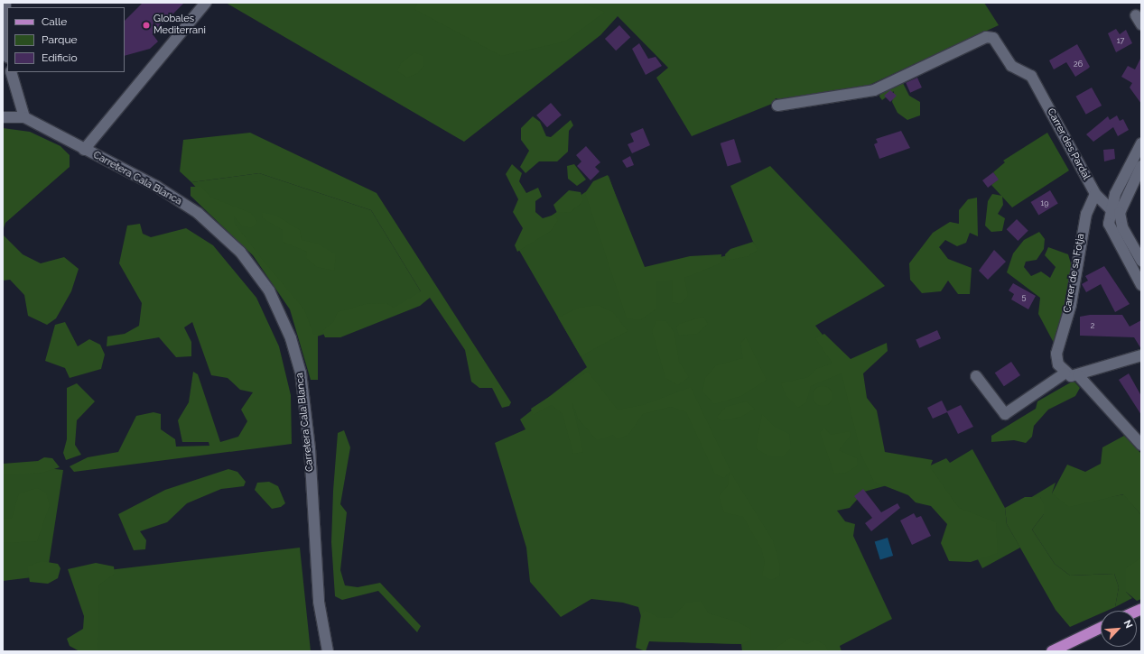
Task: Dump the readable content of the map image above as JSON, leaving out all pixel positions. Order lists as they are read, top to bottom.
{
  "streets": {
    "street": ["Carrer des Pardal", "Carretera Cala Blanca", "Carrer de sa Fotja"]
  },
  "crossings": [
    ["Carrer des Pardal", "Carrer de sa Fotja"]
  ],
  "places": ["Globales Mediterrani"],
  "house_numbers": [
    "17",
    "26",
    "19",
    "5",
    "2"
  ],
  "legend": ["Calle", "Parque", "Edificio"],
  "north": "top right"
}
